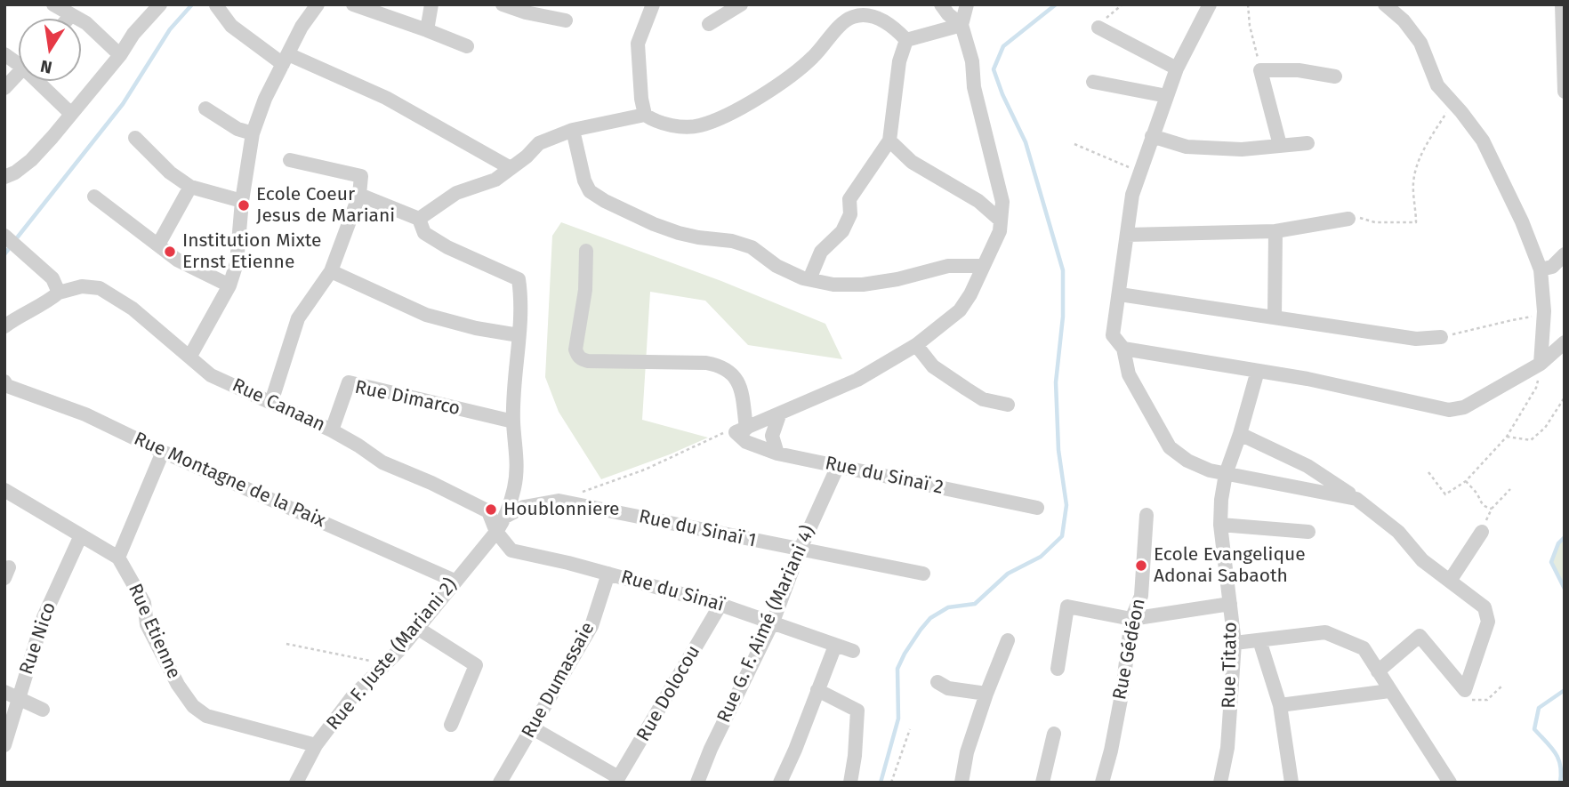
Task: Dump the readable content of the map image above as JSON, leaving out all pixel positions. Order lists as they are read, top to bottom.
{
  "streets": {
    "street": [
      "Rue Dimarco",
      "Rue Canaan",
      "Rue du Sinaï 2",
      "Rue Montagne de la Paix",
      "Rue du Sinaï 1",
      "Rue du Sinaï",
      "Rue G. F. Aimé (Mariani 4)",
      "Rue Etienne",
      "Rue Nico",
      "Rue Gédéon",
      "Rue F. Juste (Mariani 2)",
      "Rue Titato",
      "Rue Dumassaie",
      "Rue Dolocou"
    ]
  },
  "crossings": [
    ["Rue Dimarco", "Rue Canaan"],
    ["Rue Dimarco", "Rue F. Juste (Mariani 2)"],
    ["Rue Canaan", "Rue du Sinaï"],
    ["Rue Canaan", "Rue F. Juste (Mariani 2)"],
    ["Rue du Sinaï 2", "Rue G. F. Aimé (Mariani 4)"],
    ["Rue Montagne de la Paix", "Rue F. Juste (Mariani 2)"],
    ["Rue du Sinaï 1", "Rue G. F. Aimé (Mariani 4)"],
    ["Rue du Sinaï 1", "Rue F. Juste (Mariani 2)"],
    ["Rue du Sinaï", "Rue G. F. Aimé (Mariani 4)"],
    ["Rue du Sinaï", "Rue F. Juste (Mariani 2)"],
    ["Rue du Sinaï", "Rue Dumassaie"],
    ["Rue du Sinaï", "Rue Dolocou"],
    ["Rue Etienne", "Rue Nico"],
    ["Rue Etienne", "Rue F. Juste (Mariani 2)"]
  ],
  "places": [
    "Ecole Coeur Jesus de Mariani",
    "Institution Mixte Ernst Etienne",
    "Houblonniere",
    "Ecole Evangelique Adonai Sabaoth"
  ],
  "north": "bottom"
}
